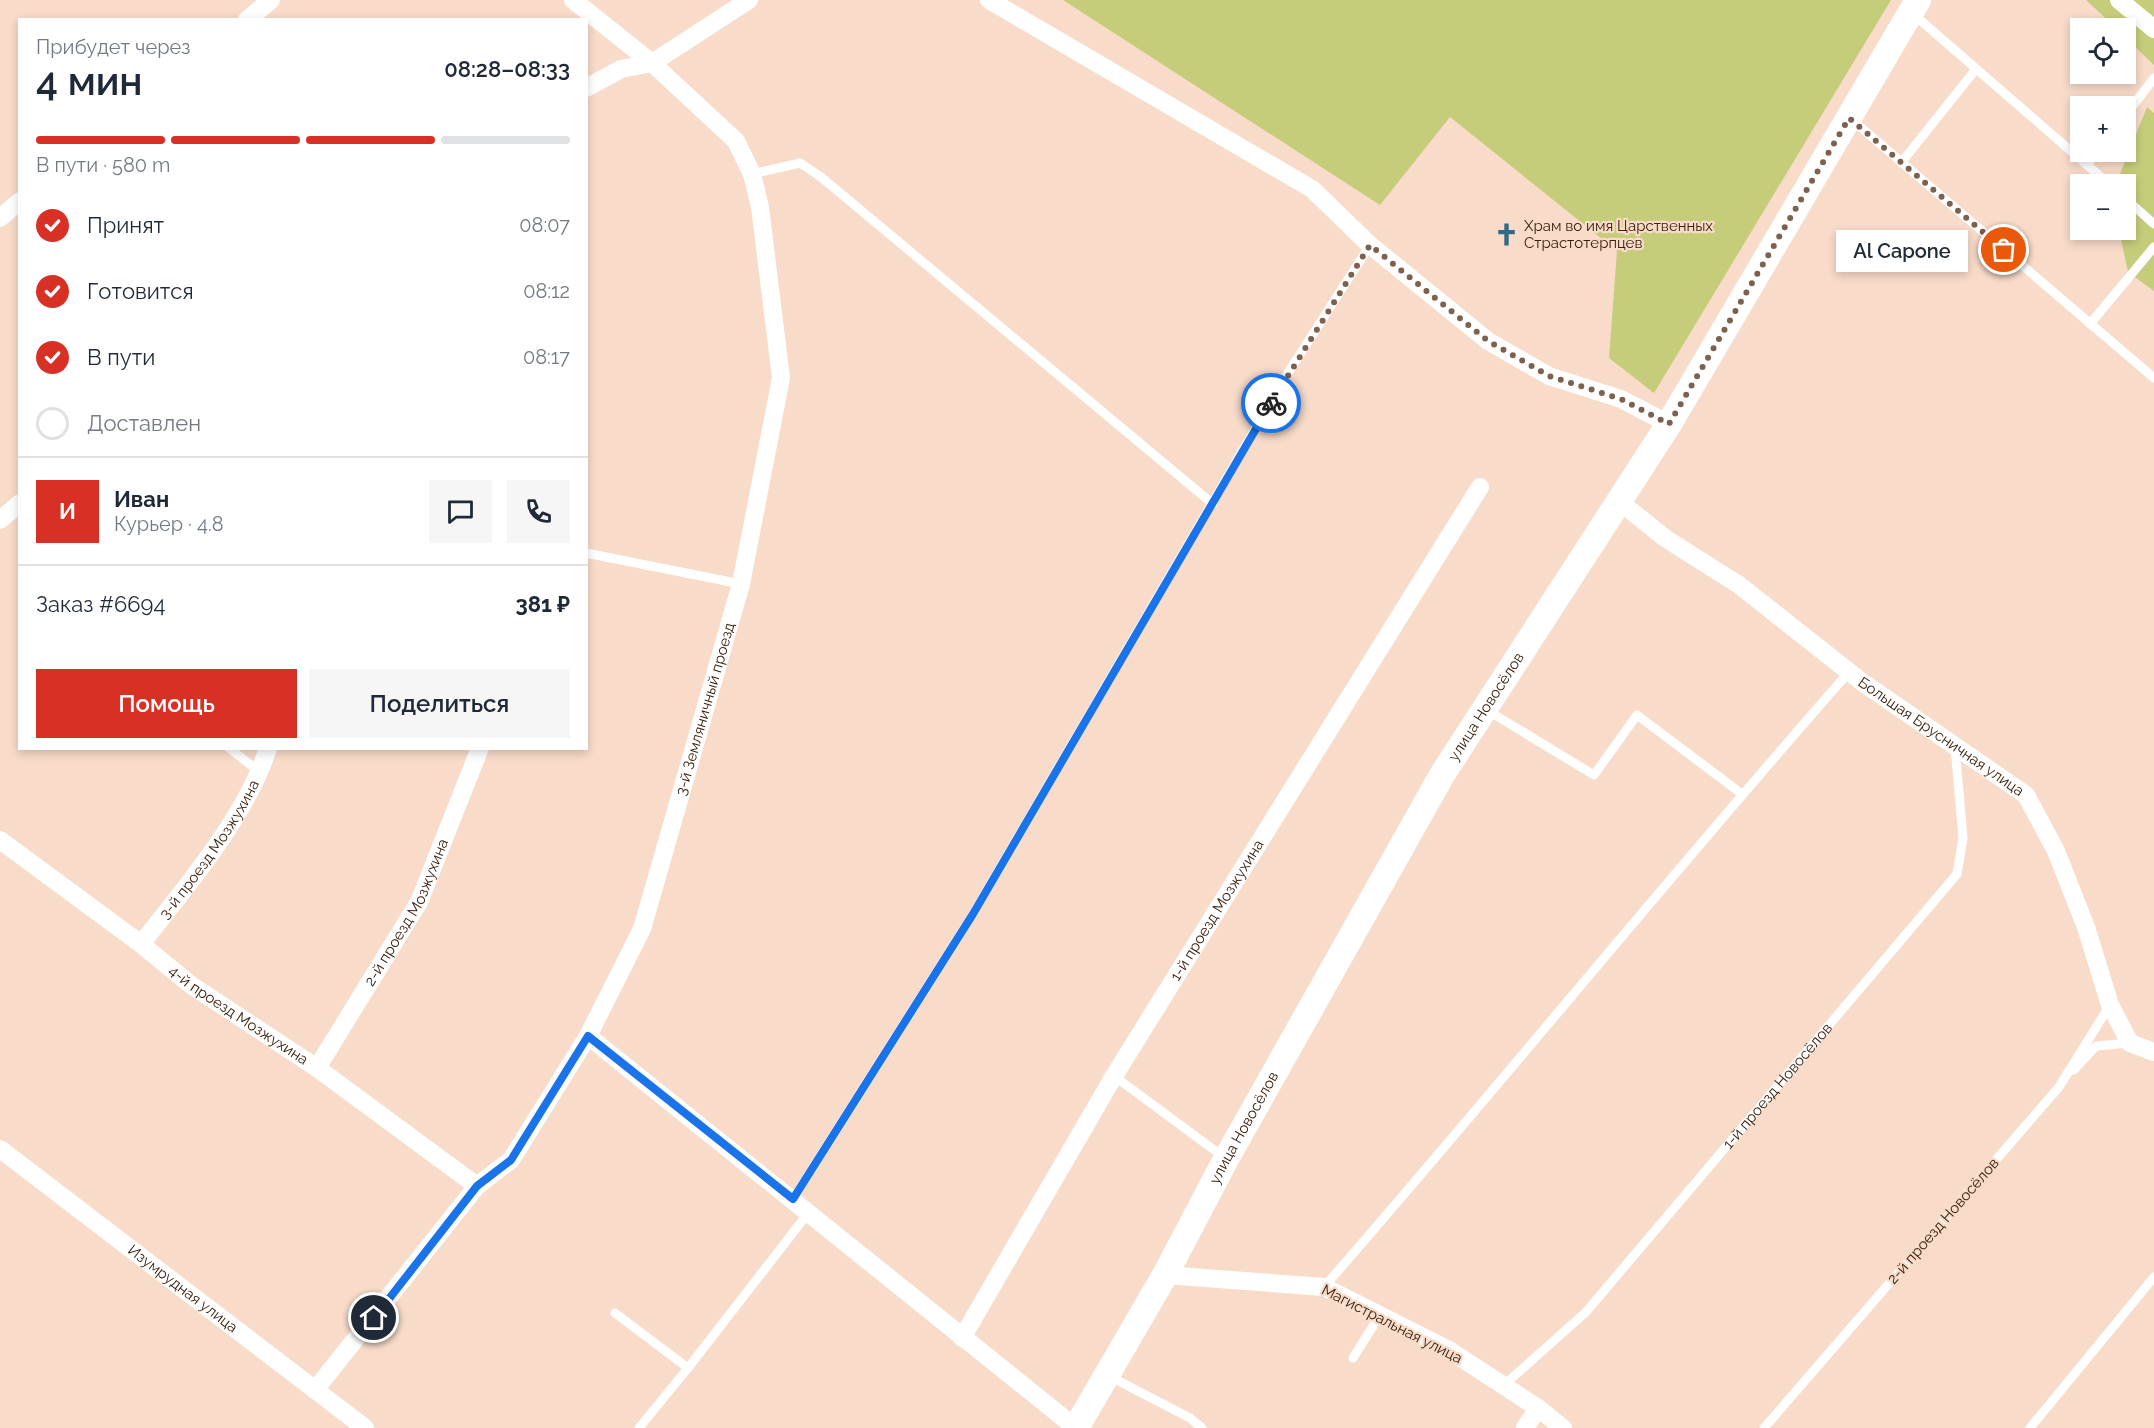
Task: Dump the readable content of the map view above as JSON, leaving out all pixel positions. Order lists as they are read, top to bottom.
{
  "streets": {
    "street": [
      "улица Новосёлов",
      "3-й Земляничный проезд",
      "Большая Брусничная улица",
      "3-й проезд Мозжухина",
      "1-й проезд Мозжухина",
      "2-й проезд Мозжухина",
      "4-й проезд Мозжухина",
      "Изумрудная улица",
      "Магистральная улица"
    ],
    "lane": ["1-й проезд Новосёлов", "2-й проезд Новосёлов"]
  },
  "crossings": [
    ["улица Новосёлов", "Большая Брусничная улица"],
    ["улица Новосёлов", "Магистральная улица"],
    ["3-й Земляничный проезд", "4-й проезд Мозжухина"],
    ["3-й Земляничный проезд", "Изумрудная улица"],
    ["Большая Брусничная улица", "1-й проезд Новосёлов"],
    ["Большая Брусничная улица", "2-й проезд Новосёлов"],
    ["3-й проезд Мозжухина", "4-й проезд Мозжухина"],
    ["2-й проезд Мозжухина", "4-й проезд Мозжухина"],
    ["1-й проезд Новосёлов", "Магистральная улица"]
  ],
  "places": {
    "church": ["Храм во имя Царственных Страстотерпцев"],
    "other": ["Al Capone"]
  },
  "page": {
    "map_buttons": ["+", "−"],
    "heading": ["4 мин", "Прибудет через", "08:28–08:33"],
    "panel": [
      "Иван",
      "Курьер · 4.8",
      "Заказ #6694",
      "381 ₽"
    ],
    "bar": "В пути · 580 m",
    "list": [
      ["Принят", "08:07"],
      ["Готовится", "08:12"],
      ["В пути", "08:17"],
      "Доставлен"
    ],
    "bubble": "Al Capone",
    "round": "И",
    "buttons": ["Помощь", "Поделиться"]
  }
}
